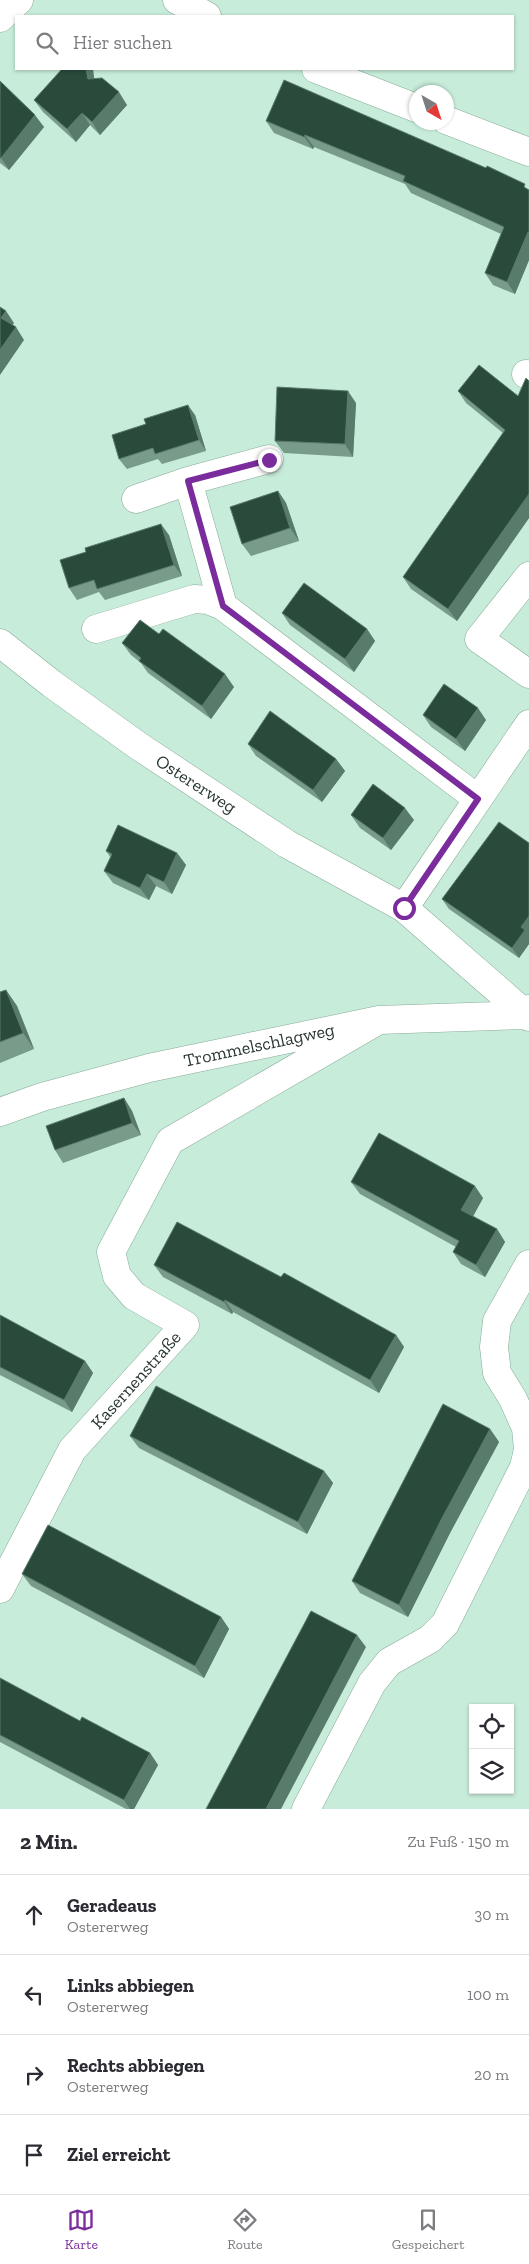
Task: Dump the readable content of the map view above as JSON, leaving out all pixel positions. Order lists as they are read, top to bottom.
{
  "streets": {
    "street": ["Ostererweg", "Trommelschlagweg", "Kasernenstraße"]
  },
  "crossings": [
    ["Ostererweg", "Trommelschlagweg"],
    ["Trommelschlagweg", "Kasernenstraße"]
  ],
  "north": "bottom right",
  "page": {
    "search": "Hier suchen",
    "heading": ["2 Min.", "Zu Fuß · 150 m"],
    "list": [
      ["Geradeaus", "Ostererweg", "30 m"],
      ["Links abbiegen", "Ostererweg", "100 m"],
      ["Rechts abbiegen", "Ostererweg", "20 m"],
      "Ziel erreicht"
    ],
    "nav": ["Karte", "Route", "Gespeichert"]
  }
}
